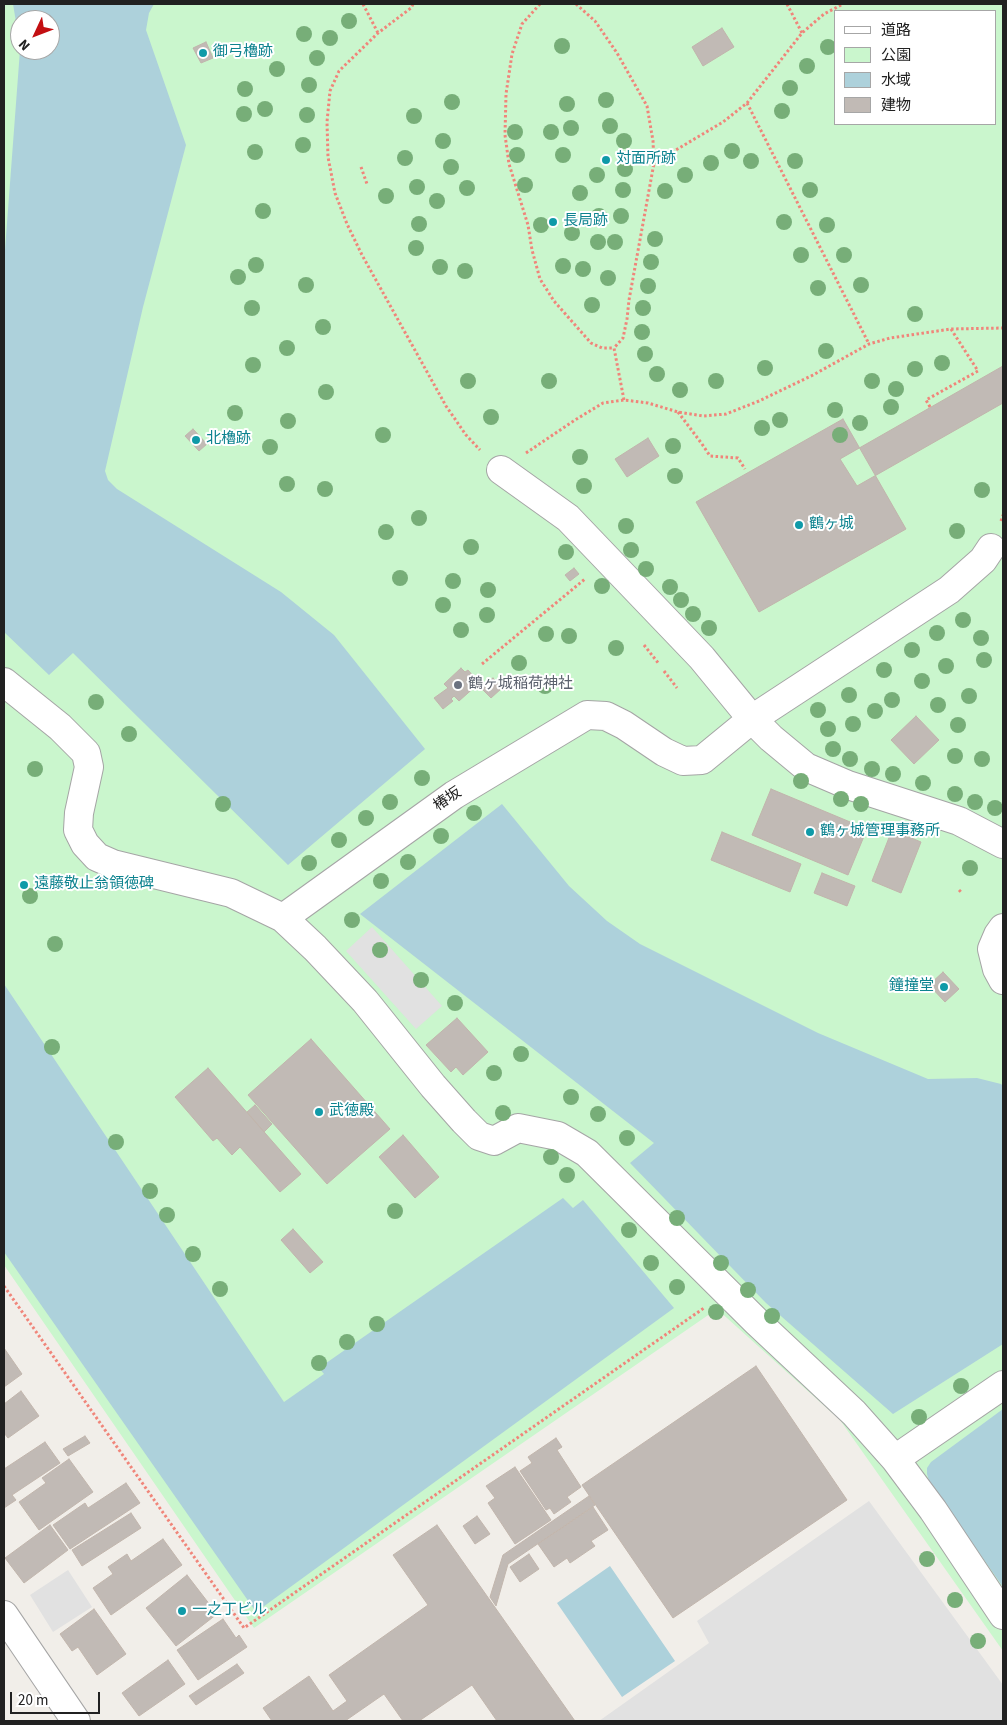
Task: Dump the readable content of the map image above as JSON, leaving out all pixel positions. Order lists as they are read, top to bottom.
{
  "streets": {
    "street": ["椿坂"]
  },
  "places": [
    "御弓櫓跡",
    "対面所跡",
    "長局跡",
    "北櫓跡",
    "鶴ヶ城",
    "鶴ヶ城稲荷神社",
    "鶴ヶ城管理事務所",
    "遠藤敬止翁領徳碑",
    "鐘撞堂",
    "武徳殿",
    "一之丁ビル"
  ],
  "legend": [
    "道路",
    "公園",
    "水域",
    "建物"
  ],
  "scale_bar": "20 m",
  "north": "bottom left"
}
